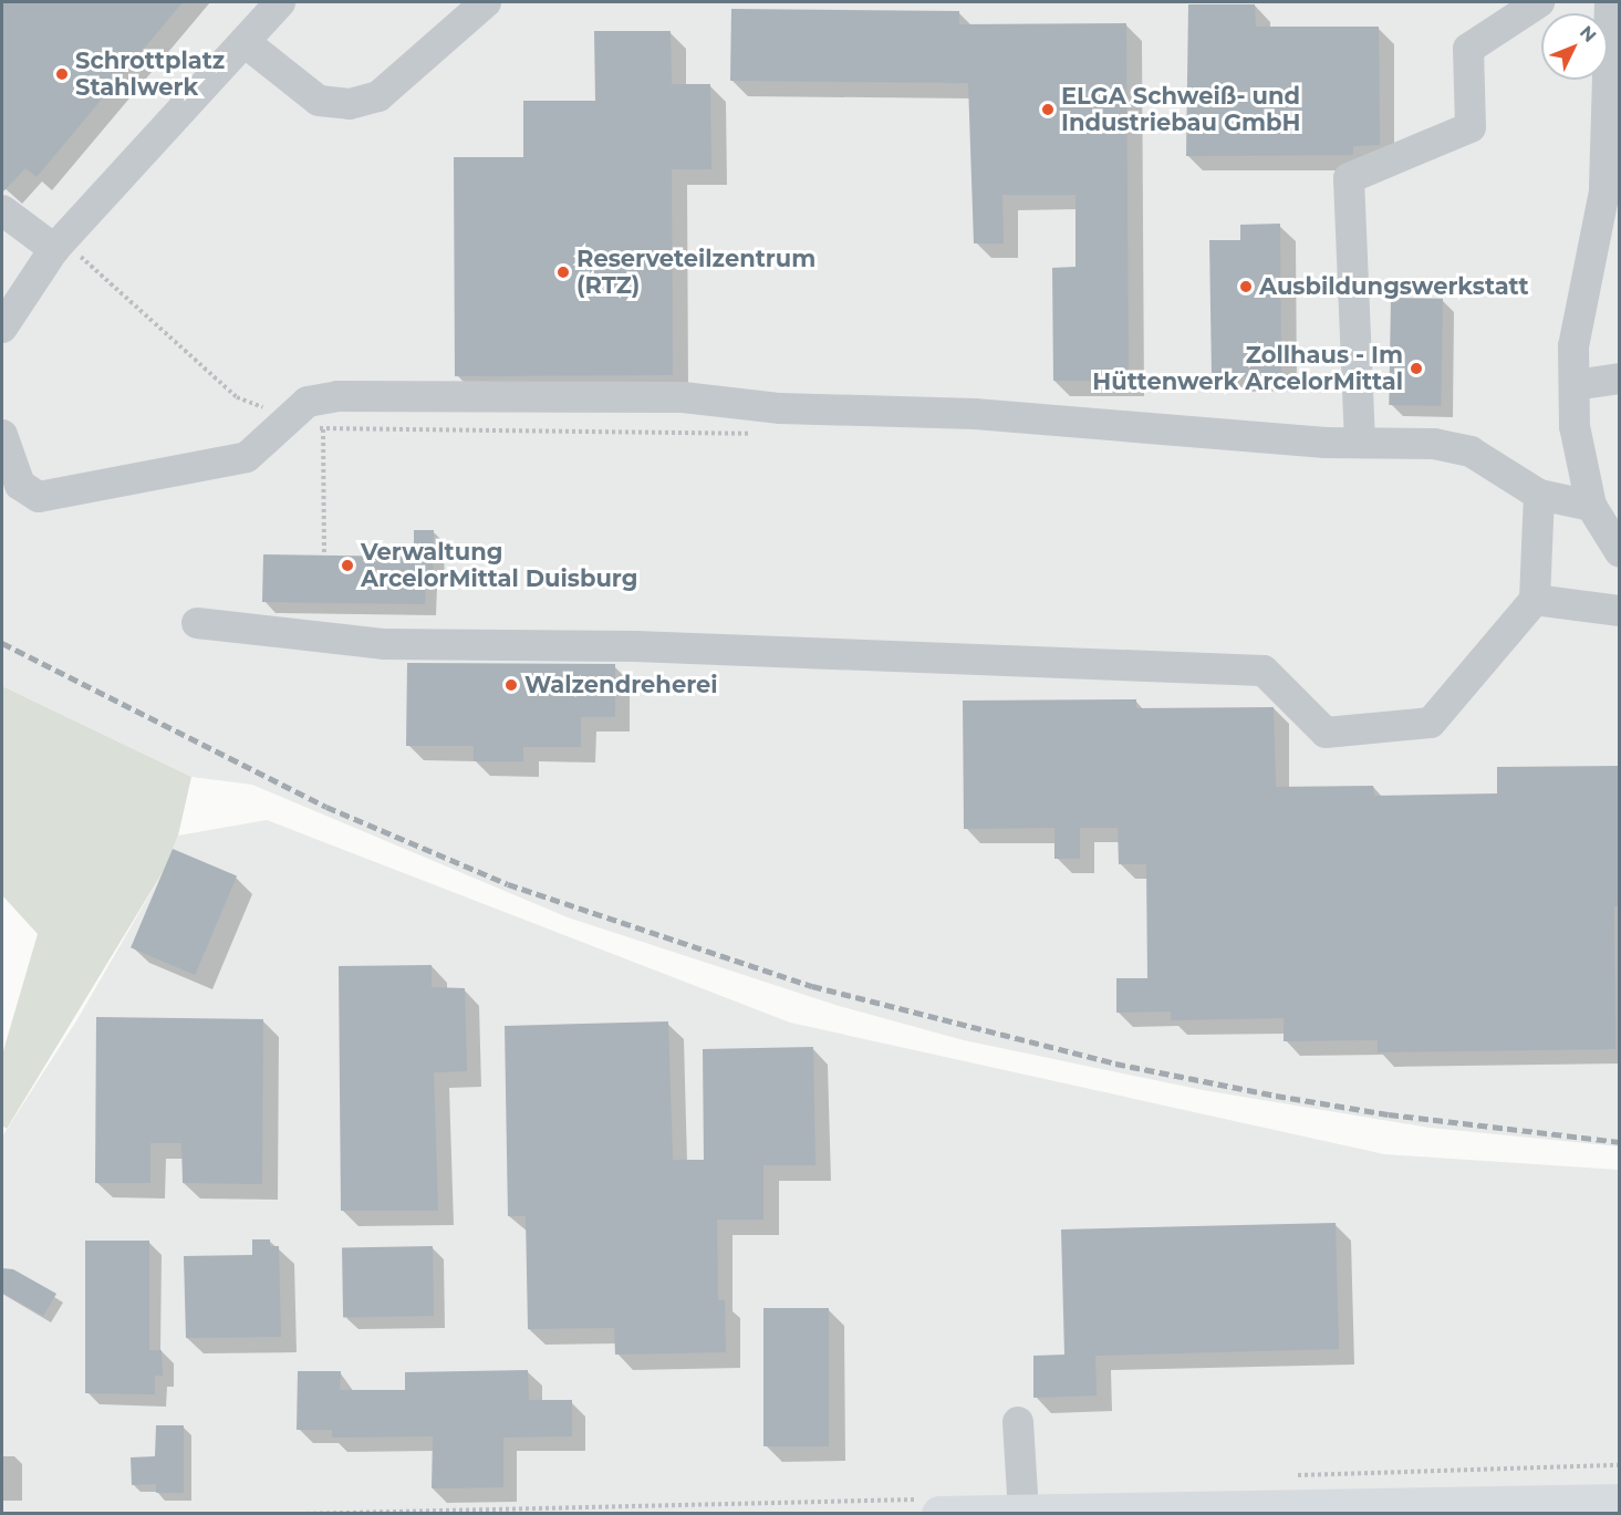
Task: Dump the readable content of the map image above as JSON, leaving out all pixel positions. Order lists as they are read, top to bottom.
{
  "places": [
    "Schrottplatz Stahlwerk",
    "ELGA Schweiß- und Industriebau GmbH",
    "Reserveteilzentrum (RTZ)",
    "Ausbildungswerkstatt",
    "Zollhaus - Im Hüttenwerk ArcelorMittal",
    "Verwaltung ArcelorMittal Duisburg",
    "Walzendreherei"
  ],
  "north": "top right"
}
